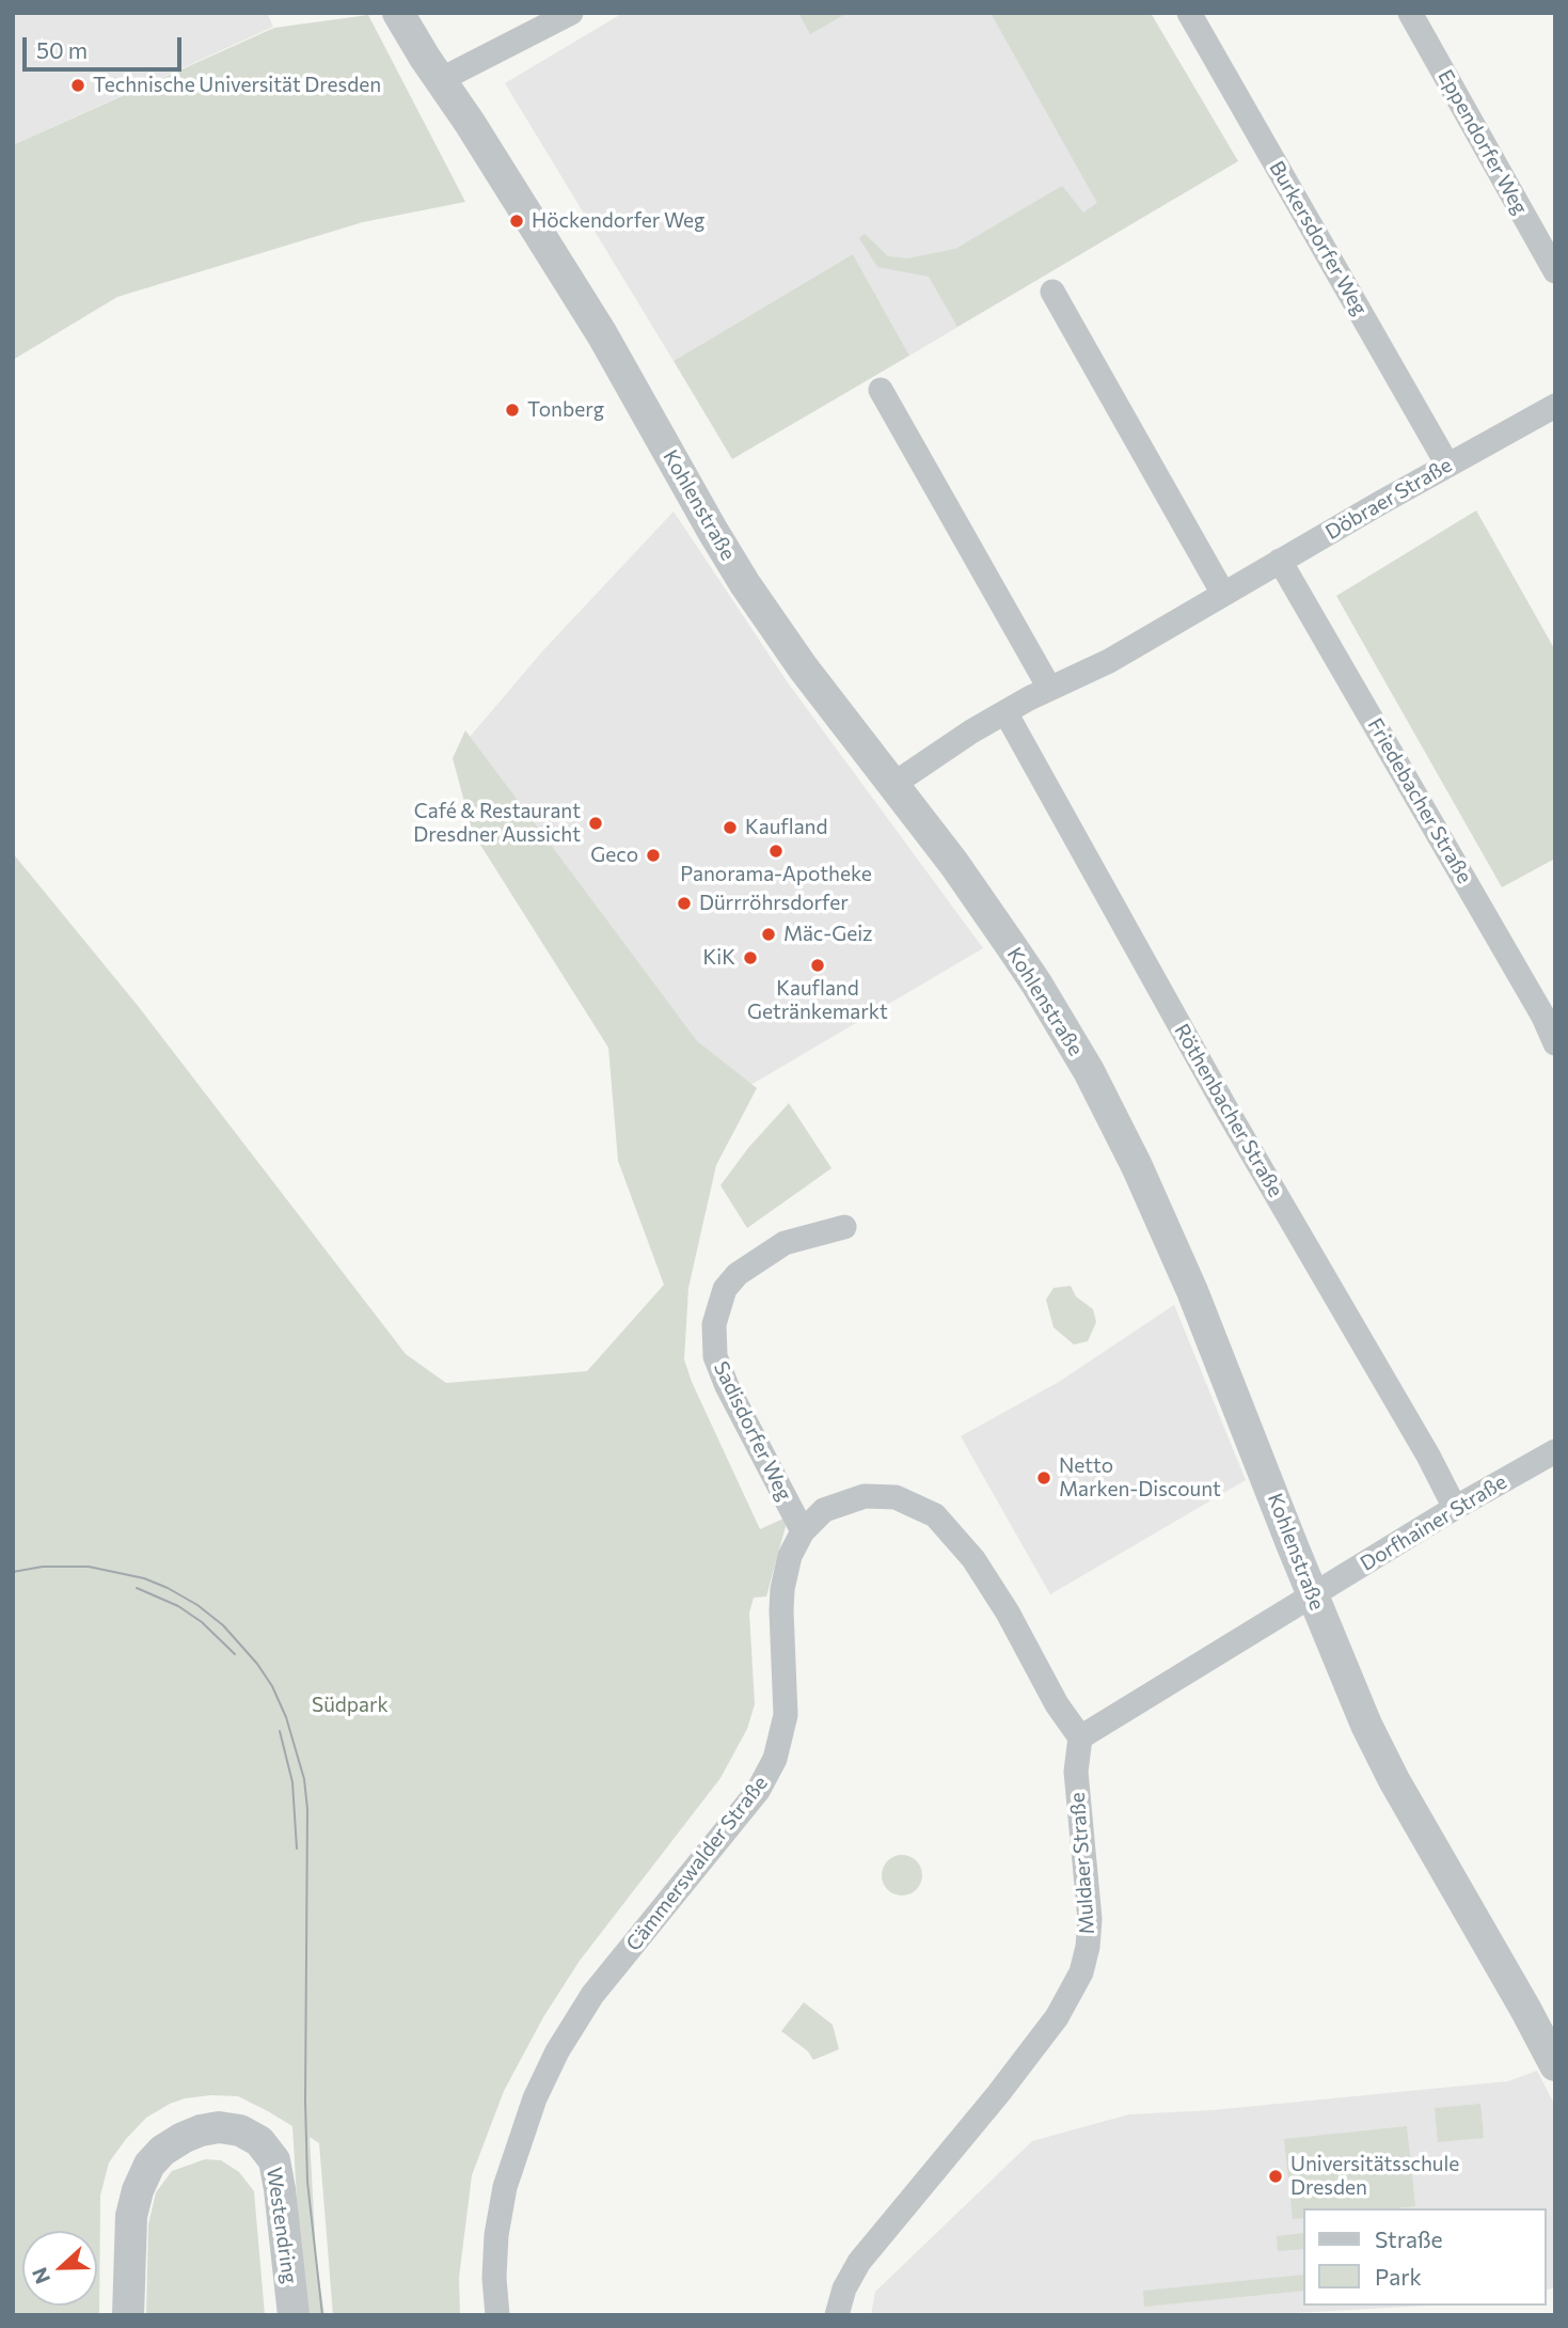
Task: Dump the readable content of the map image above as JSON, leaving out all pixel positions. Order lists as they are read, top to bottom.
{
  "streets": {
    "street": [
      "Eppendorfer Weg",
      "Burkersdorfer Weg",
      "Döbraer Straße",
      "Kohlenstraße",
      "Friedebacher Straße",
      "Röthenbacher Straße",
      "Sadisdorfer Weg",
      "Dorfhainer Straße",
      "Cämmerswalder Straße",
      "Muldaer Straße",
      "Westendring"
    ]
  },
  "crossings": [
    ["Burkersdorfer Weg", "Döbraer Straße"],
    ["Döbraer Straße", "Kohlenstraße"],
    ["Döbraer Straße", "Friedebacher Straße"],
    ["Döbraer Straße", "Röthenbacher Straße"],
    ["Kohlenstraße", "Dorfhainer Straße"],
    ["Röthenbacher Straße", "Dorfhainer Straße"],
    ["Sadisdorfer Weg", "Cämmerswalder Straße"],
    ["Cämmerswalder Straße", "Muldaer Straße"]
  ],
  "parks": ["Südpark"],
  "places": [
    "Technische Universität Dresden",
    "Höckendorfer Weg",
    "Tonberg",
    "Café & Restaurant Dresdner Aussicht",
    "Kaufland",
    "Panorama-Apotheke",
    "Geco",
    "Dürrröhrsdorfer",
    "Mäc-Geiz",
    "KiK",
    "Kaufland Getränkemarkt",
    "Netto Marken-Discount",
    "Universitätsschule Dresden"
  ],
  "legend": ["Straße", "Park"],
  "scale_bar": "50 m",
  "north": "left"
}
